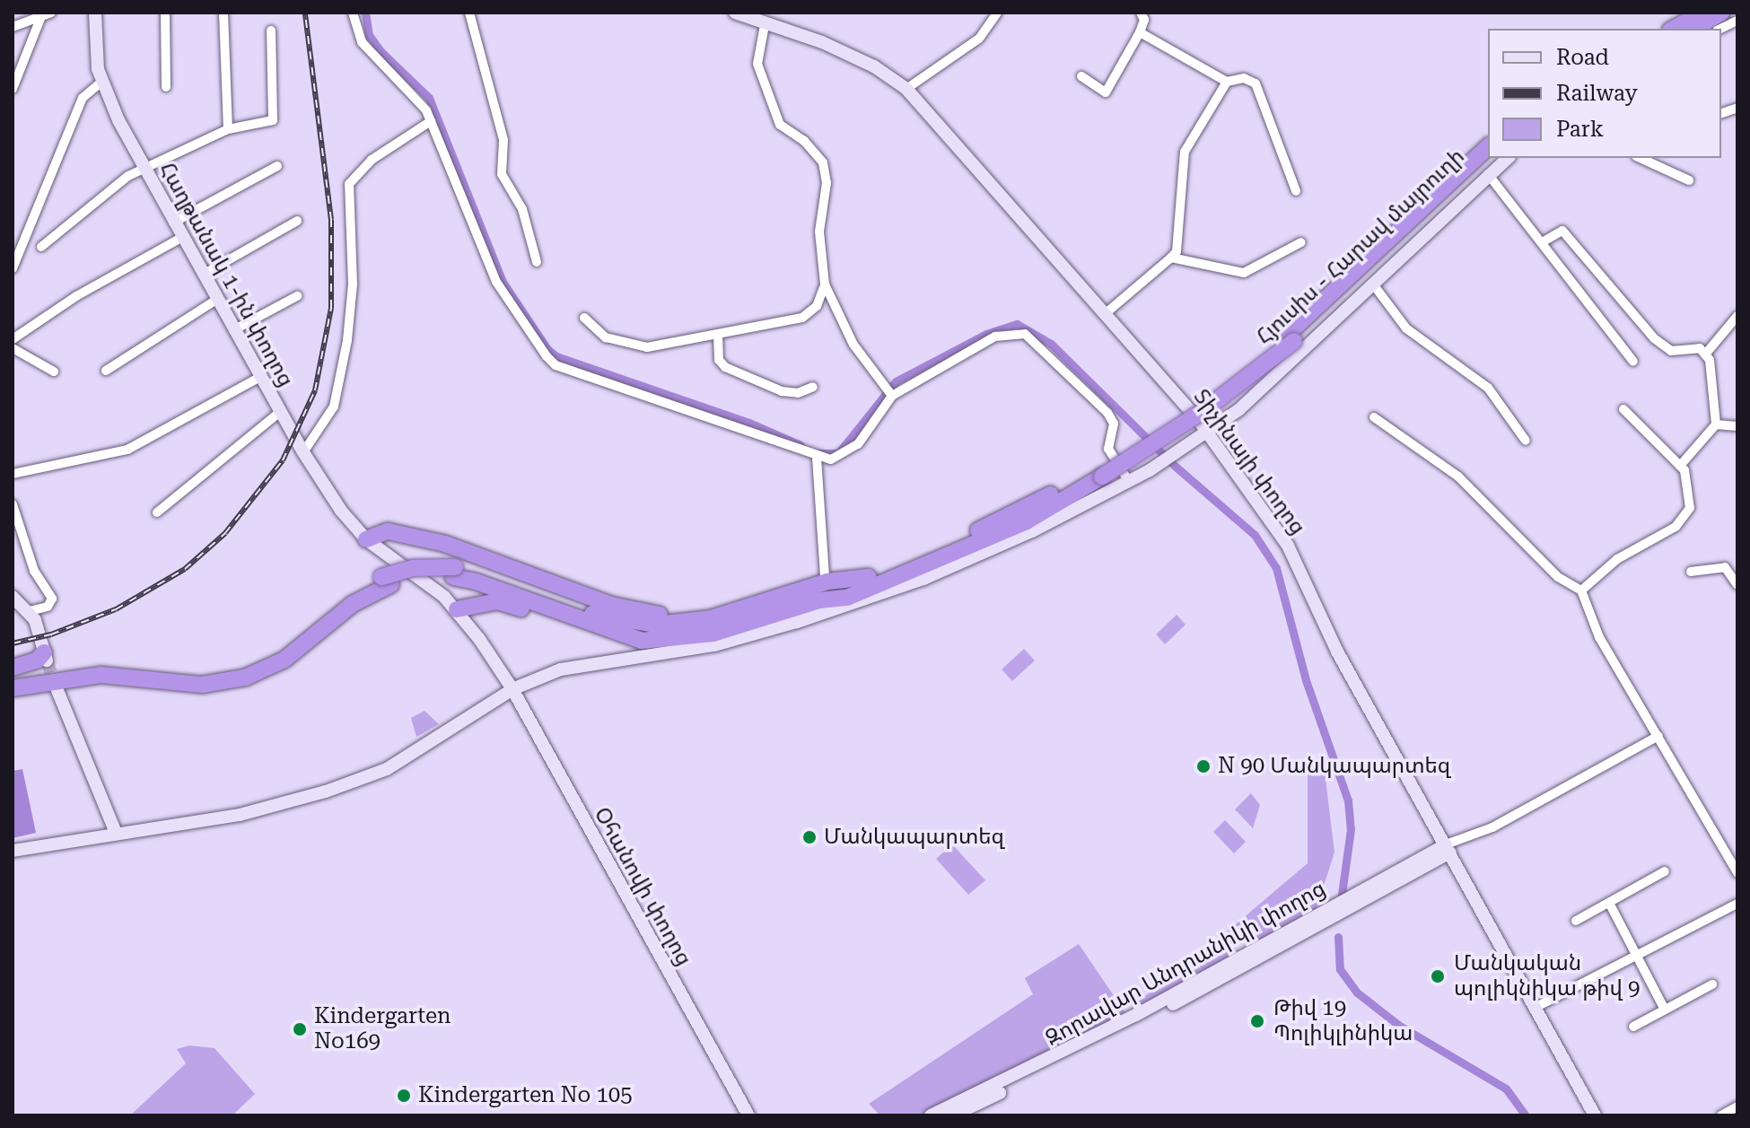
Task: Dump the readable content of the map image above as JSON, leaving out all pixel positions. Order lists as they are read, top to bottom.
{
  "streets": {
    "highway": ["Հյուսիս - Հարավ մայրուղի"],
    "main road": [
      "Հաղթանակ 1-ին փողոց",
      "Տիչինայի փողոց",
      "Օհանովի փողոց",
      "Զորավար Անդրանիկի փողոց"
    ]
  },
  "crossings": [
    ["Հաղթանակ 1-ին փողոց", "Օհանովի փողոց"],
    ["Տիչինայի փողոց", "Զորավար Անդրանիկի փողոց"]
  ],
  "places": [
    "N 90 Մանկապարտեզ",
    "Մանկապարտեզ",
    "Մանկական պոլիկնիկա թիվ 9",
    "Թիվ 19 Պոլիկլինիկա",
    "Kindergarten No169",
    "Kindergarten No 105"
  ],
  "legend": ["Road", "Railway", "Park"]
}
